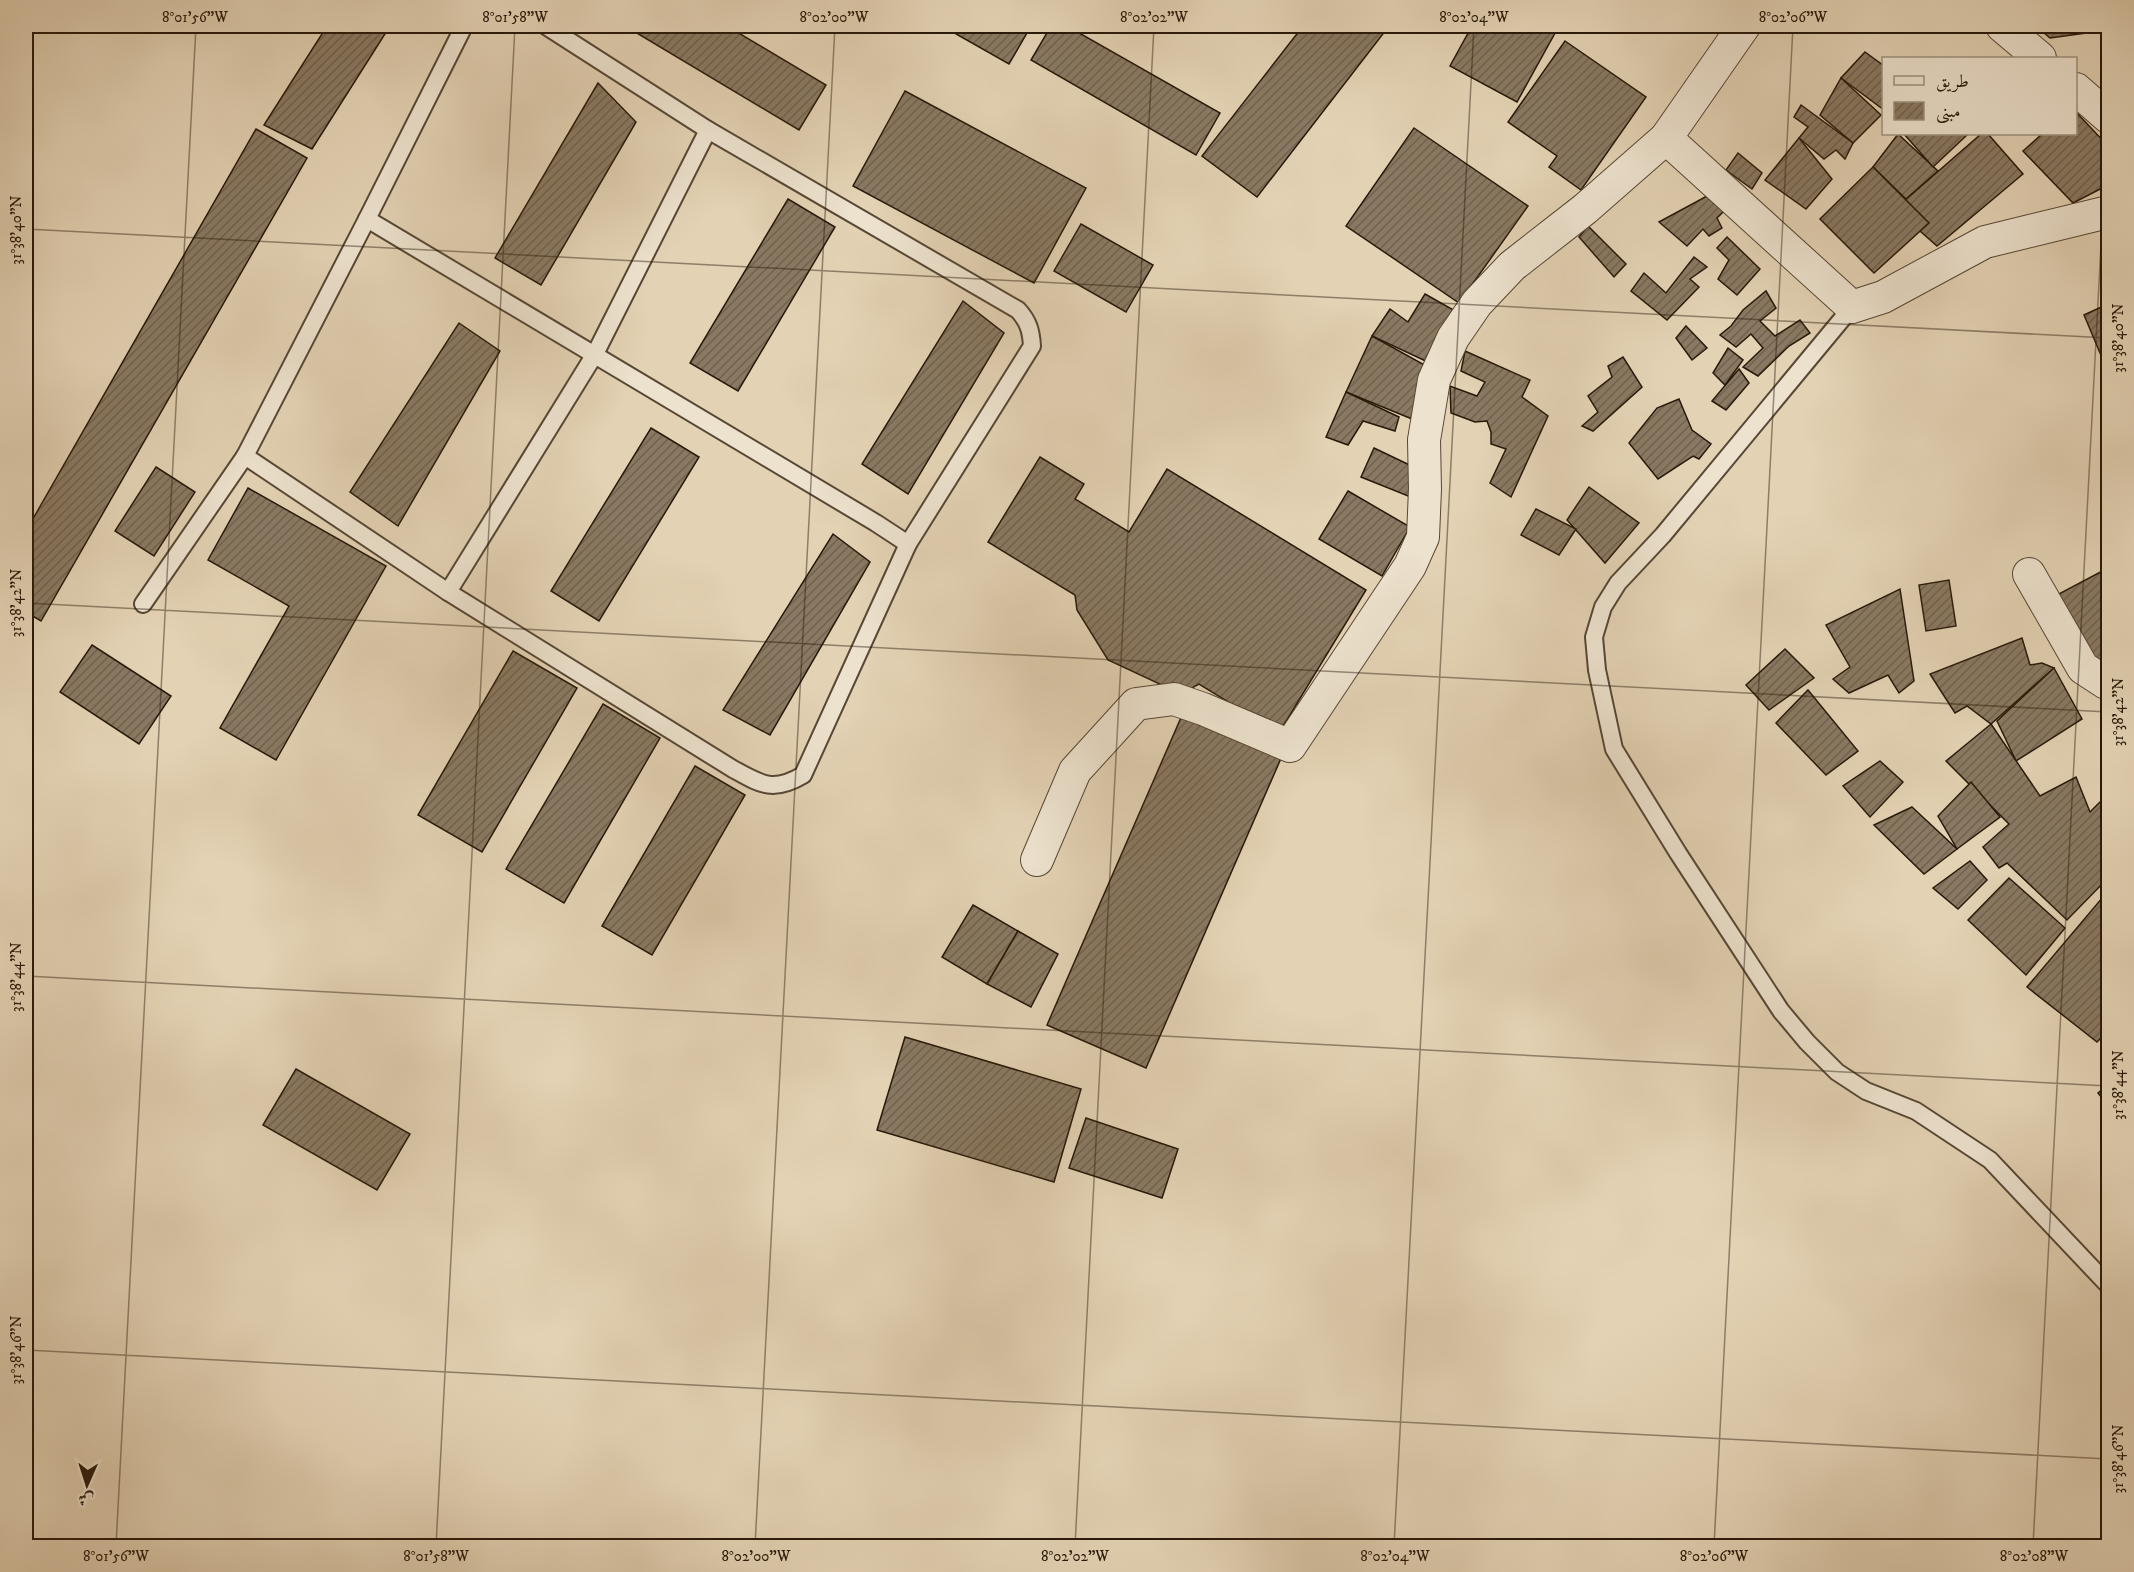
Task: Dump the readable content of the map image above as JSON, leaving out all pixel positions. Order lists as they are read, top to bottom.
{
  "legend": ["طريق", "مبنى"],
  "north": "bottom",
  "coordinates": [
    "8°01'56\"W",
    "8°01'58\"W",
    "8°02'00\"W",
    "8°02'02\"W",
    "8°02'04\"W",
    "8°02'06\"W",
    "31°38'40\"N",
    "31°38'42\"N",
    "31°38'44\"N",
    "31°38'46\"N",
    "8°02'08\"W"
  ]
}
